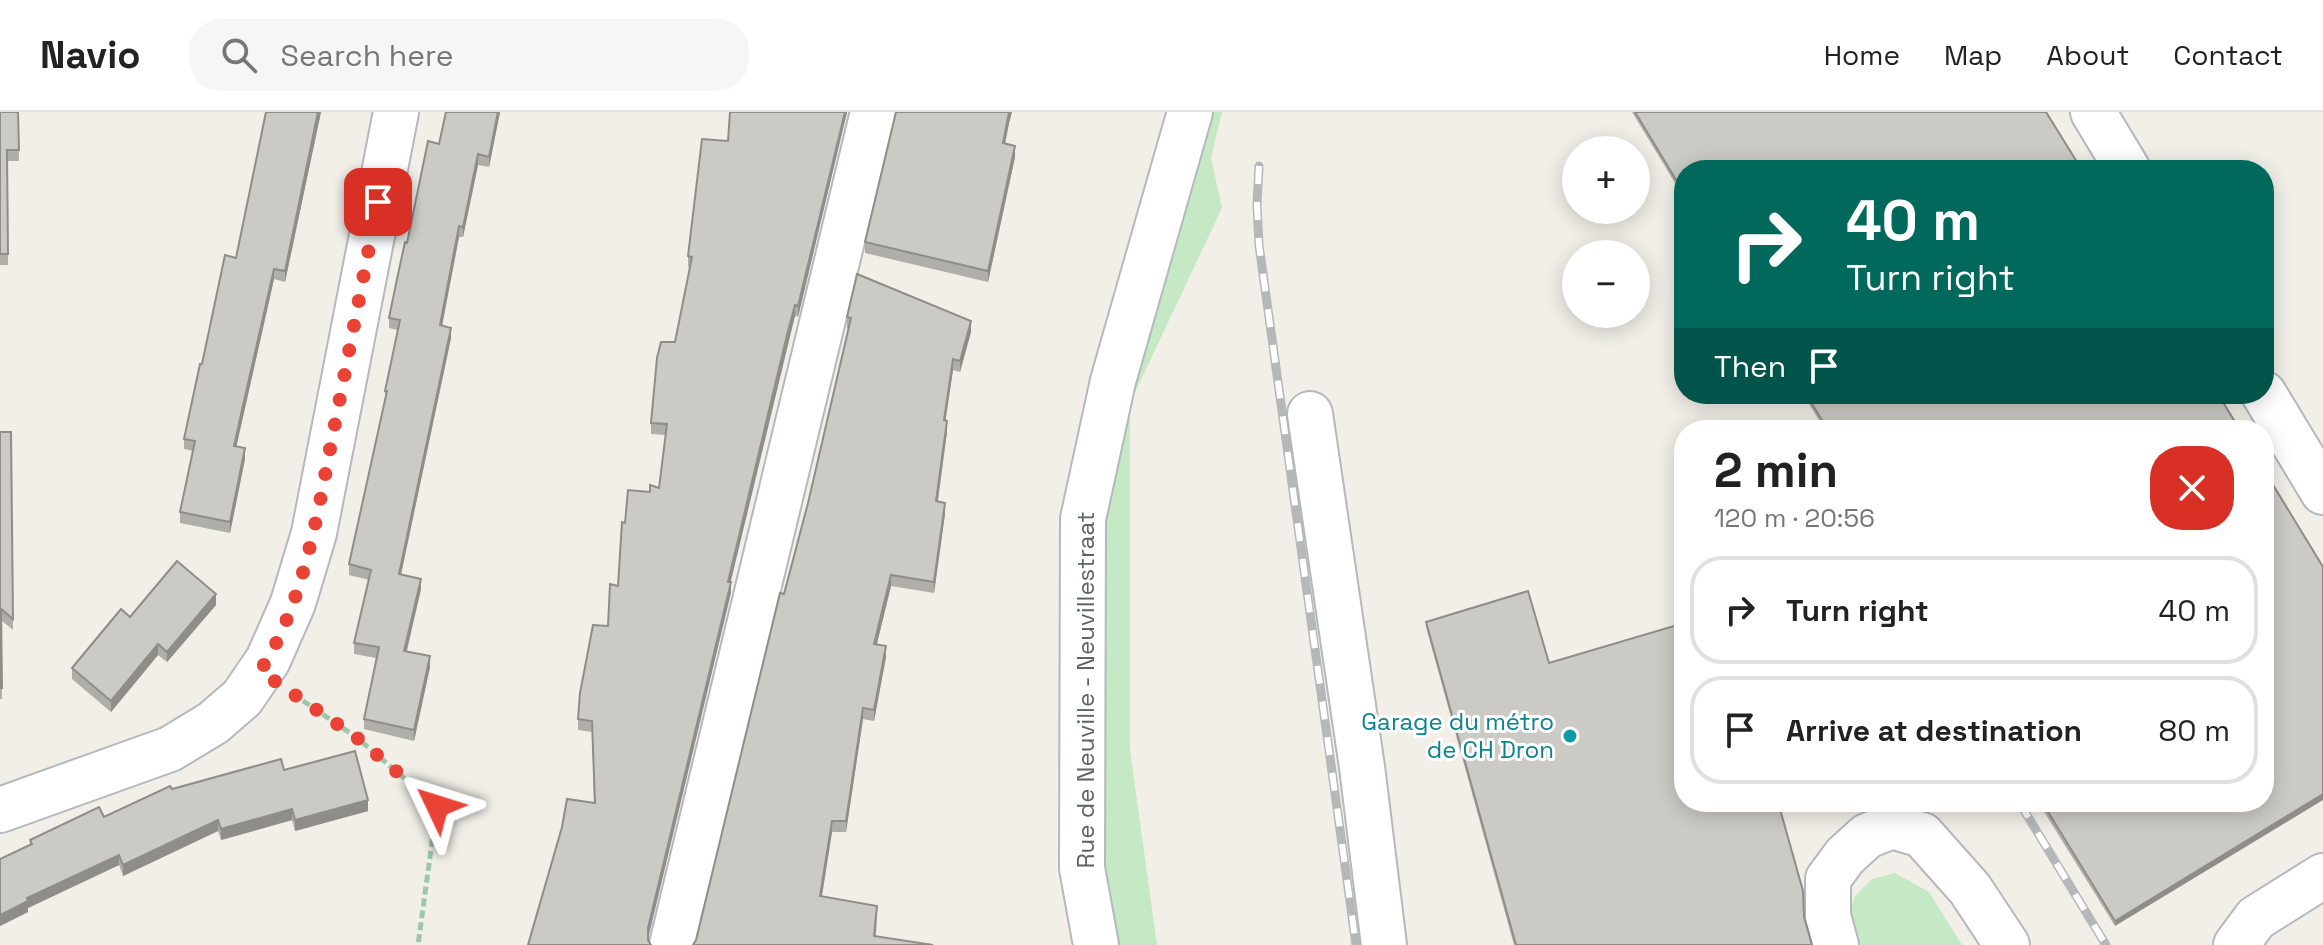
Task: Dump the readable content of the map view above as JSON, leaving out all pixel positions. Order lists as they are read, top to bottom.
{
  "streets": {
    "street": ["Rue de Neuville - Neuvillestraat"]
  },
  "places": ["Garage du métro de CH Dron"],
  "page": {
    "header": "Navio",
    "search": "Search here",
    "nav": [
      "Home",
      "Map",
      "About",
      "Contact"
    ],
    "map_buttons": ["+", "−"],
    "turn": ["40 m", "Turn right"],
    "then": "Then",
    "heading": ["2 min", "120 m · 20:56"],
    "list": [
      {
        "name": "Turn right",
        "value": "40 m"
      },
      {
        "name": "Arrive at destination",
        "value": "80 m"
      }
    ]
  }
}
